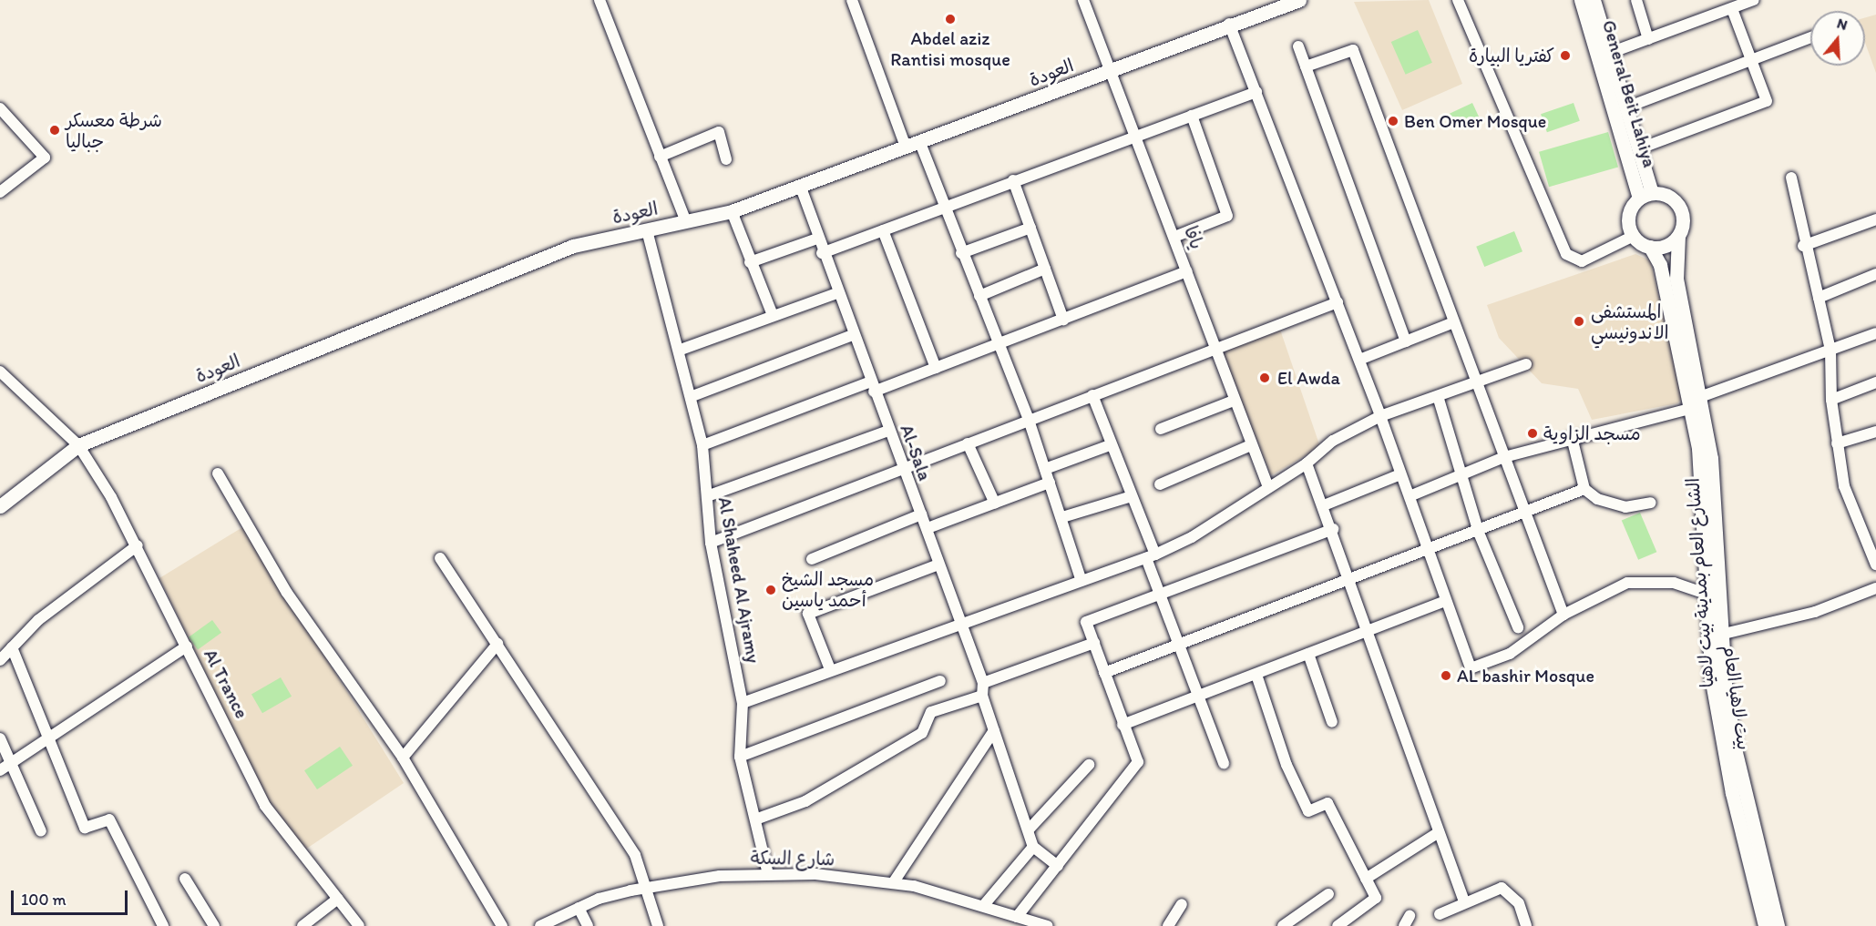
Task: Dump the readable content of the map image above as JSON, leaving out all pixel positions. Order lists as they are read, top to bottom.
{
  "streets": {
    "main road": [
      "العودة",
      "General Beit Lahiya",
      "الشارع العام بمدينة بيت لاهيا",
      "بيت لاهيا العام"
    ],
    "street": [
      "يافا",
      "Al-Sala",
      "Al Shaheed Al Ajramy",
      "Al Trance",
      "شارع السكة"
    ]
  },
  "crossings": [
    ["العودة", "يافا"],
    ["العودة", "Al-Sala"],
    ["العودة", "Al Shaheed Al Ajramy"],
    ["العودة", "Al Trance"],
    ["General Beit Lahiya", "الشارع العام بمدينة بيت لاهيا"],
    ["General Beit Lahiya", "بيت لاهيا العام"],
    ["Al Shaheed Al Ajramy", "شارع السكة"],
    ["الشارع العام بمدينة بيت لاهيا", "بيت لاهيا العام"]
  ],
  "places": [
    "Abdel aziz Rantisi mosque",
    "كفتريا البيارة",
    "Ben Omer Mosque",
    "شرطة معسكر جباليا",
    "المستشفى الاندونيسي",
    "El Awda",
    "مسجد الزاوية",
    "مسجد الشيخ أحمد ياسين",
    "AL bashir Mosque"
  ],
  "scale_bar": "100 m",
  "north": "top"
}
